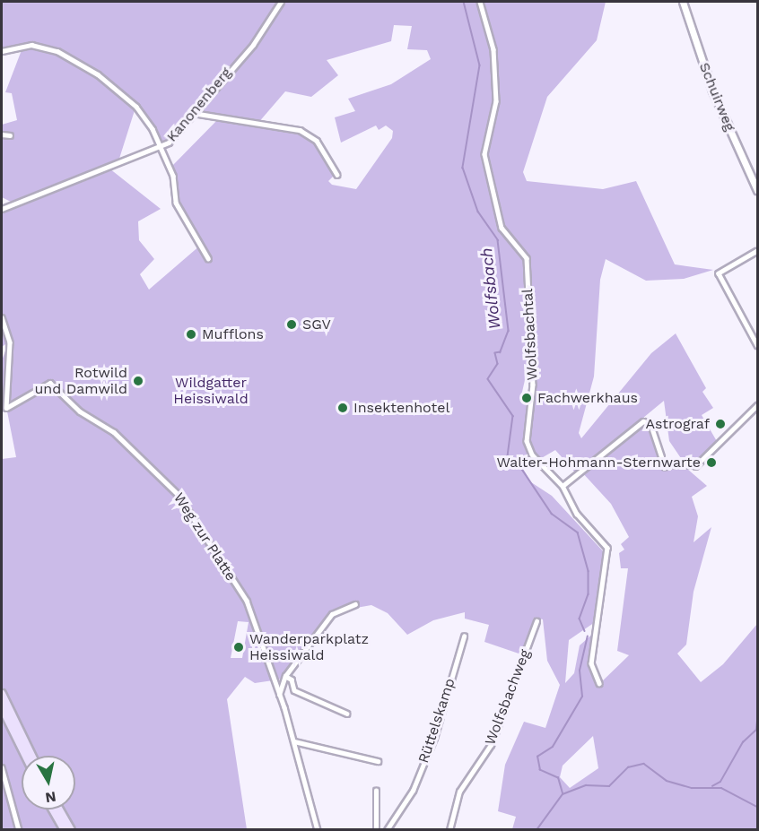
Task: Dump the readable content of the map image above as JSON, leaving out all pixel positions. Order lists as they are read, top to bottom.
{
  "streets": {
    "main road": ["Schuirweg"],
    "street": [
      "Kanonenberg",
      "Wolfsbachtal",
      "Weg zur Platte",
      "Wolfsbachweg",
      "Rüttelskamp"
    ]
  },
  "water": ["Wolfsbach"],
  "parks": ["Wildgatter Heissiwald"],
  "places": [
    "SGV",
    "Mufflons",
    "Rotwild und Damwild",
    "Fachwerkhaus",
    "Insektenhotel",
    "Astrograf",
    "Walter-Hohmann-Sternwarte",
    "Wanderparkplatz Heissiwald"
  ],
  "north": "bottom"
}
